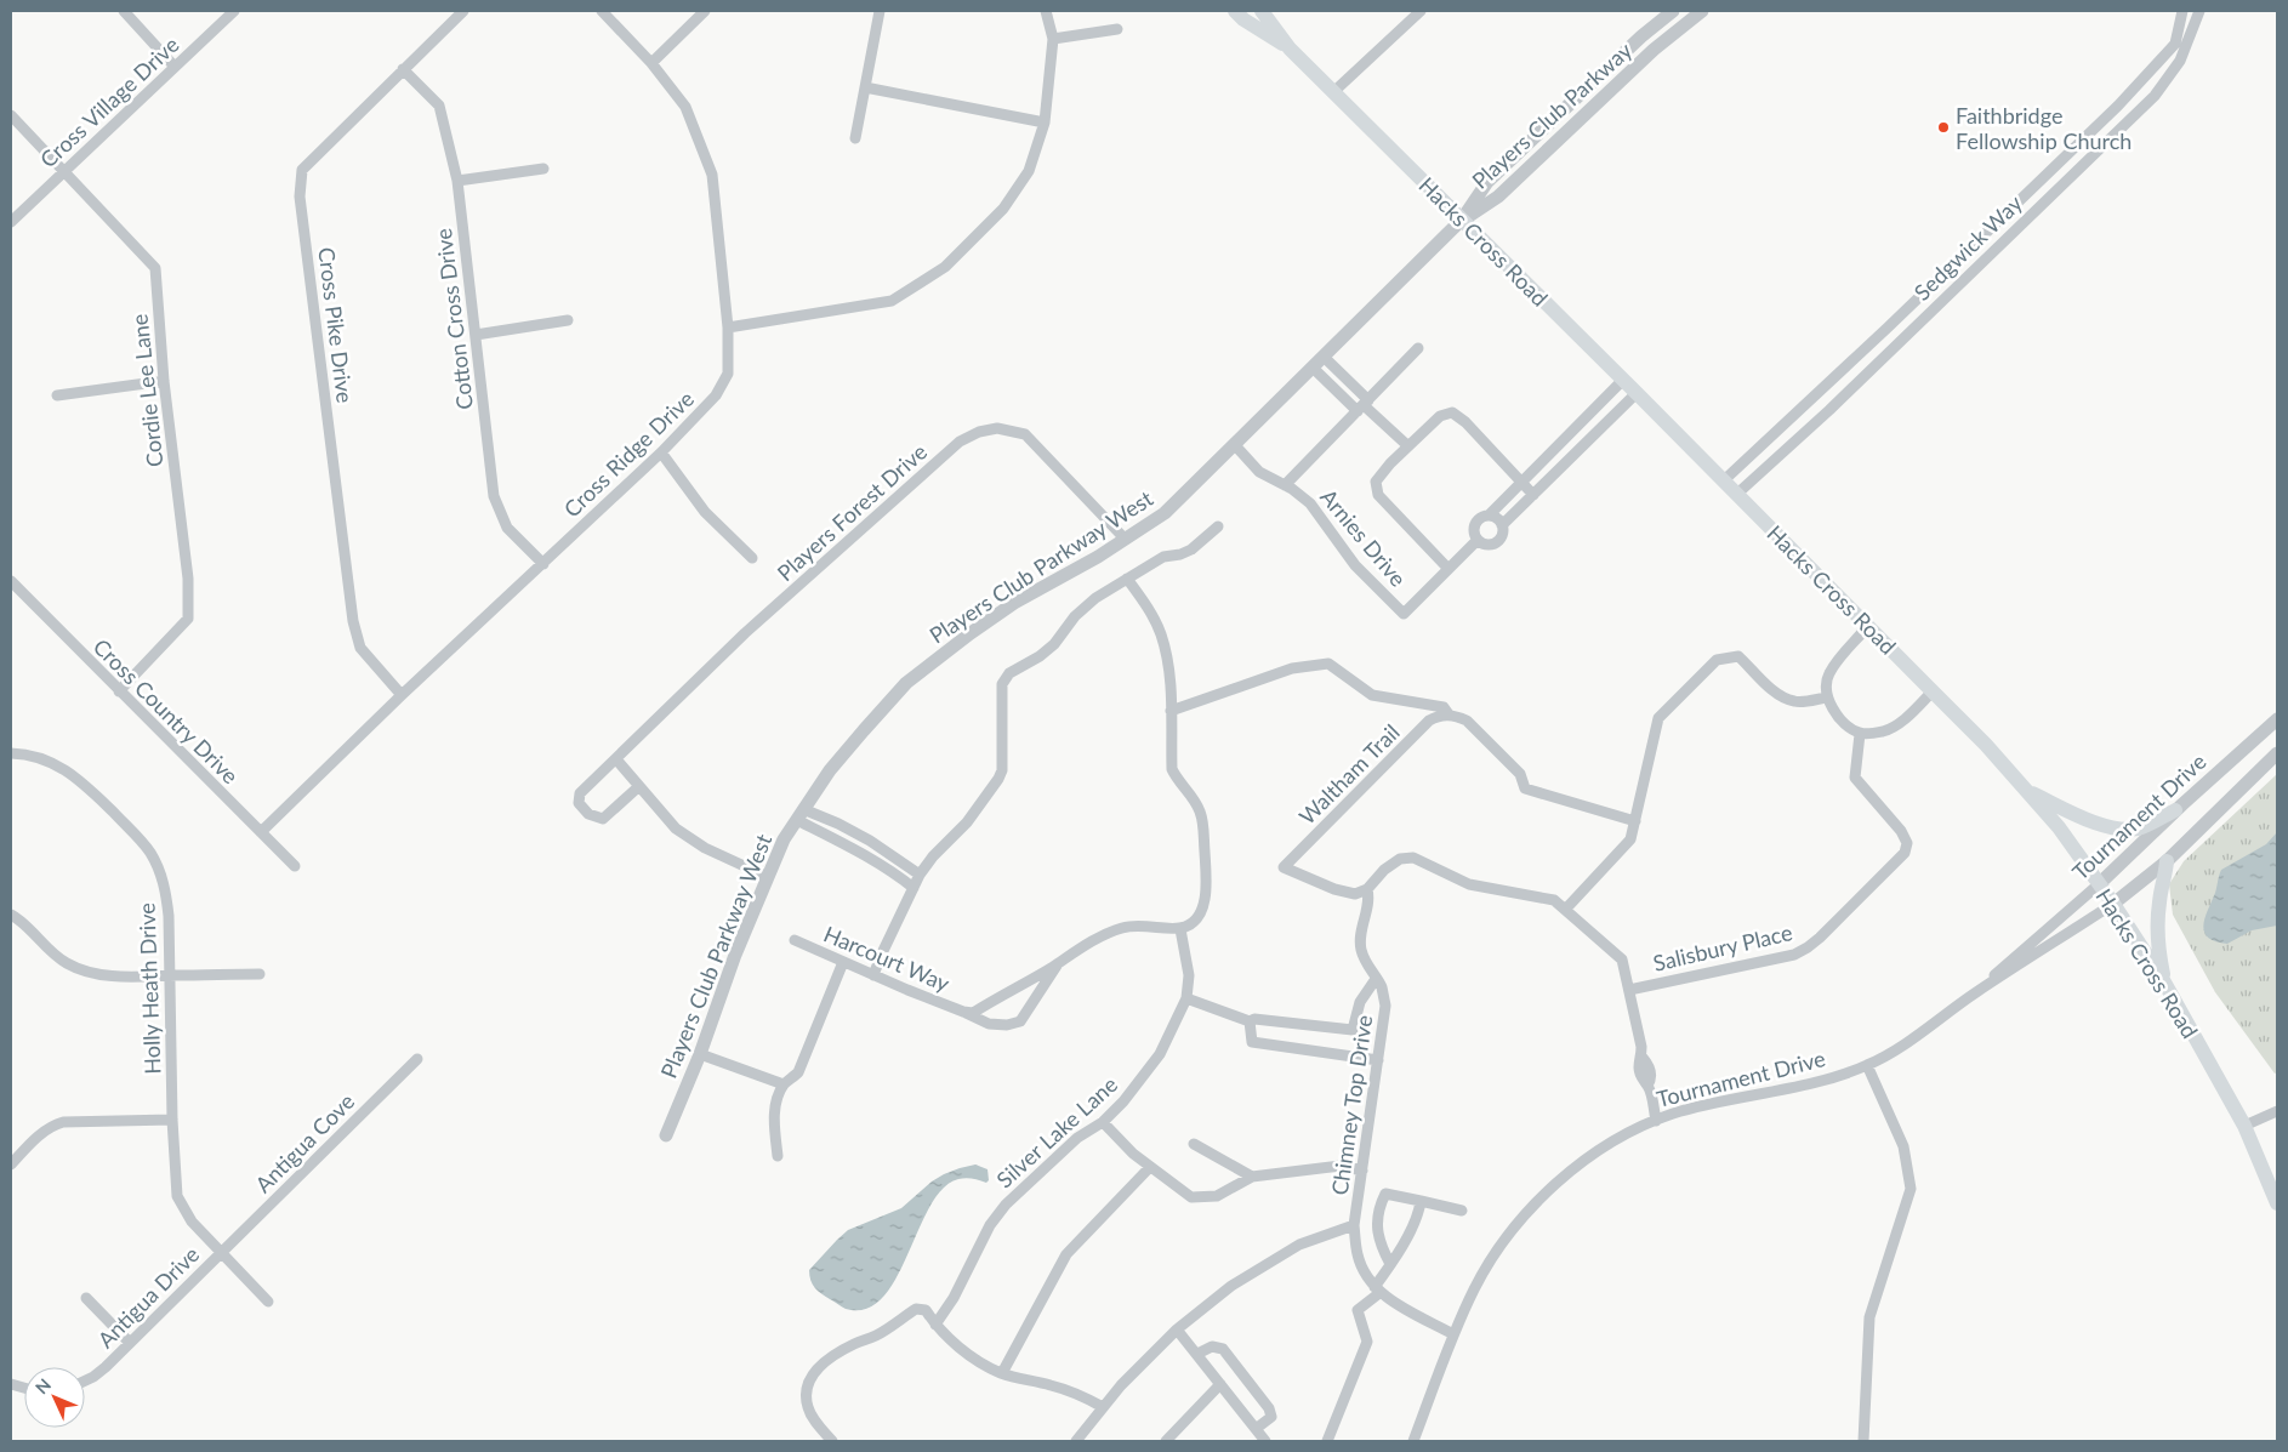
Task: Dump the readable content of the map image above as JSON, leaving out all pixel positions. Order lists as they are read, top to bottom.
{
  "streets": {
    "main road": ["Hacks Cross Road"],
    "street": [
      "Cross Village Drive",
      "Players Club Parkway",
      "Sedgwick Way",
      "Cotton Cross Drive",
      "Cross Pike Drive",
      "Cordie Lee Lane",
      "Cross Ridge Drive",
      "Players Forest Drive",
      "Arnies Drive",
      "Players Club Parkway West",
      "Cross Country Drive",
      "Waltham Trail",
      "Tournament Drive",
      "Salisbury Place",
      "Harcourt Way",
      "Holly Heath Drive",
      "Chimney Top Drive",
      "Silver Lake Lane",
      "Antigua Cove",
      "Antigua Drive"
    ]
  },
  "crossings": [
    ["Cross Village Drive", "Cordie Lee Lane"],
    ["Players Club Parkway", "Hacks Cross Road"],
    ["Players Club Parkway", "Players Club Parkway West"],
    ["Hacks Cross Road", "Sedgwick Way"],
    ["Hacks Cross Road", "Players Club Parkway West"],
    ["Hacks Cross Road", "Tournament Drive"],
    ["Cotton Cross Drive", "Cross Pike Drive"],
    ["Cotton Cross Drive", "Cross Ridge Drive"],
    ["Cross Pike Drive", "Cross Ridge Drive"],
    ["Cordie Lee Lane", "Cross Country Drive"],
    ["Cross Ridge Drive", "Cross Country Drive"],
    ["Players Forest Drive", "Players Club Parkway West"],
    ["Arnies Drive", "Players Club Parkway West"],
    ["Waltham Trail", "Chimney Top Drive"],
    ["Harcourt Way", "Silver Lake Lane"],
    ["Holly Heath Drive", "Antigua Cove"],
    ["Holly Heath Drive", "Antigua Drive"],
    ["Antigua Cove", "Antigua Drive"]
  ],
  "places": ["Faithbridge Fellowship Church"],
  "north": "top left"
}
